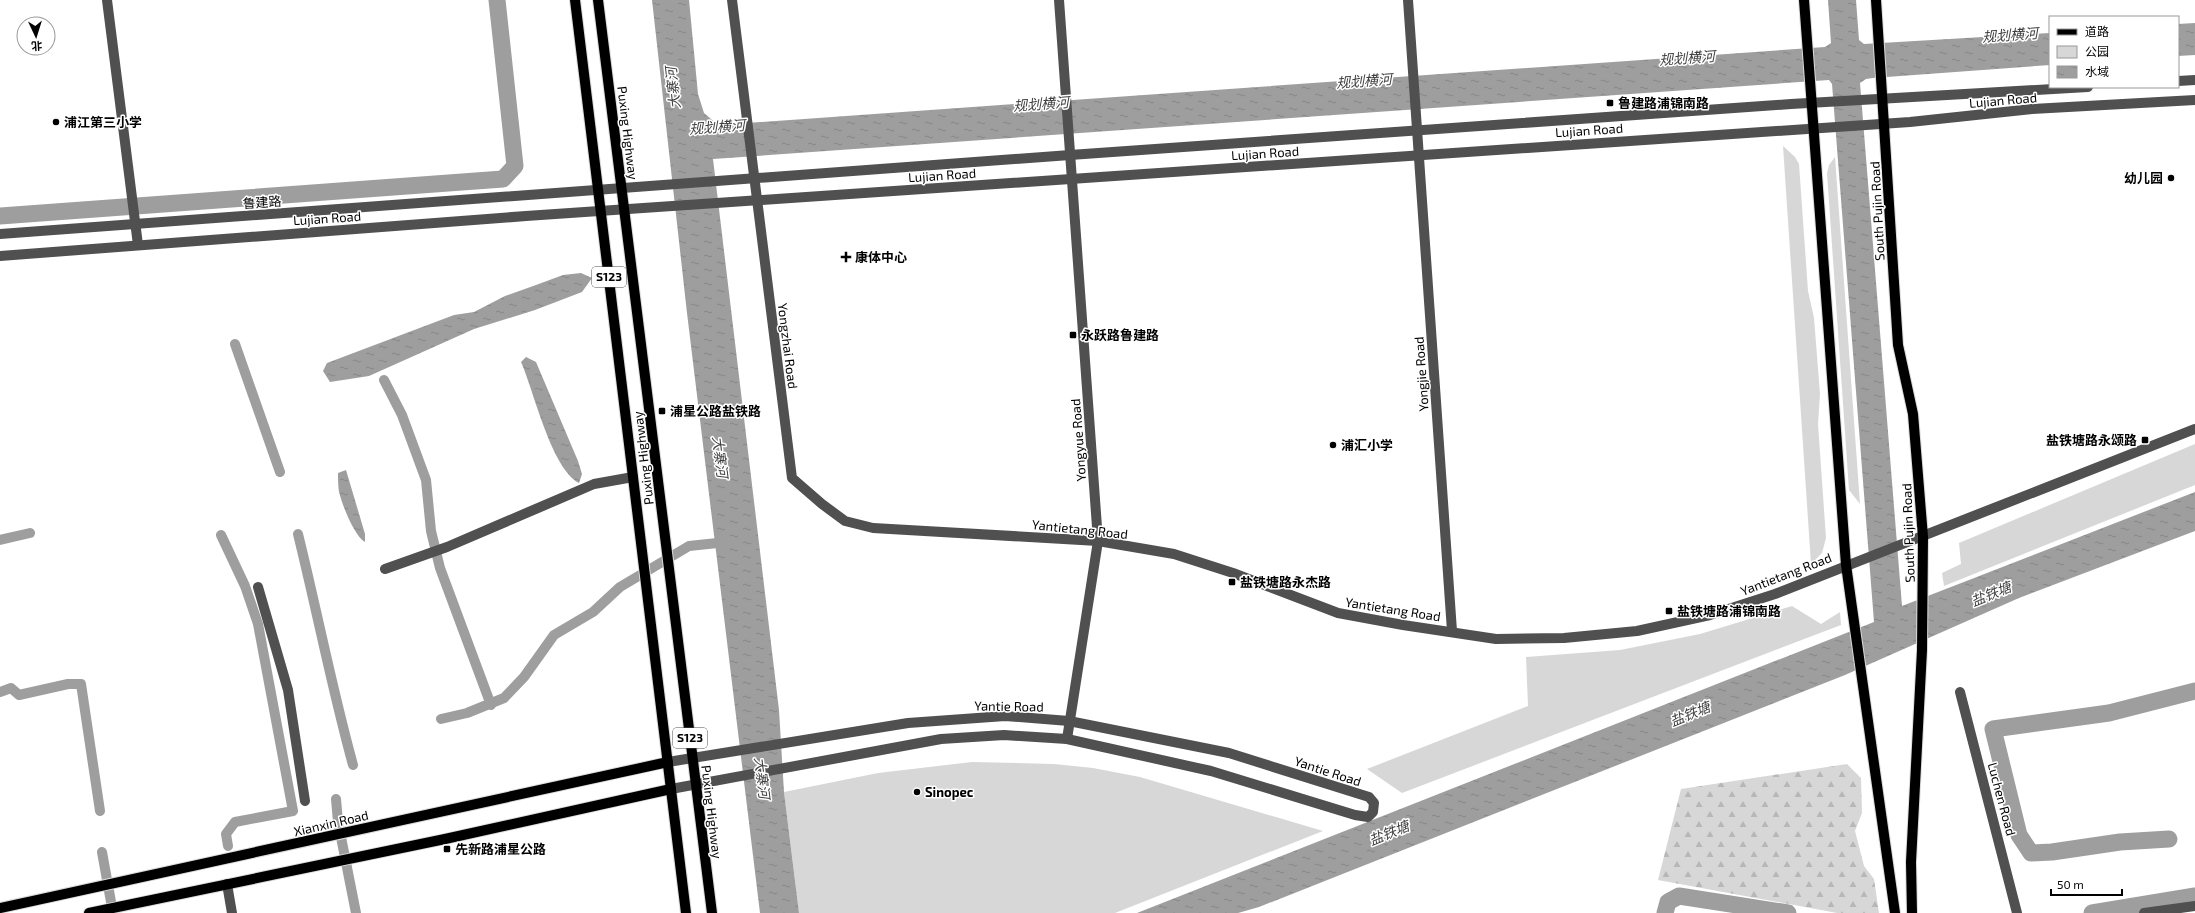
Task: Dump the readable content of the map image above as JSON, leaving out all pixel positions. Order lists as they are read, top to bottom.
{
  "streets": {
    "main road": [
      "Puxing Highway",
      "South Pujin Road",
      "S123",
      "Xianxin Road"
    ],
    "street": [
      "Lujian Road",
      "Yongzhai Road",
      "Yongjie Road",
      "Yongyue Road",
      "Yantietang Road",
      "Yantie Road",
      "Luchen Road"
    ]
  },
  "crossings": [
    ["Lujian Road", "Puxing Highway"],
    ["Lujian Road", "South Pujin Road"],
    ["Lujian Road", "Yongzhai Road"],
    ["Lujian Road", "Yongjie Road"],
    ["Lujian Road", "Yongyue Road"],
    ["Puxing Highway", "Yantie Road"],
    ["Puxing Highway", "Xianxin Road"],
    ["South Pujin Road", "Yantietang Road"],
    ["Yongzhai Road", "Yantietang Road"],
    ["Yongjie Road", "Yantietang Road"],
    ["Yongyue Road", "Yantietang Road"],
    ["Yongyue Road", "Yantie Road"],
    ["Yantie Road", "Xianxin Road"]
  ],
  "water": ["规划横河", "大寨河", "盐铁塘"],
  "places": {
    "transit": [
      "鲁建路浦锦南路",
      "永跃路鲁建路",
      "浦星公路盐铁路",
      "盐铁塘路永颂路",
      "盐铁塘路永杰路",
      "盐铁塘路浦锦南路",
      "先新路浦星公路"
    ],
    "other": [
      "浦江第三小学",
      "幼儿园",
      "浦汇小学",
      "Sinopec"
    ],
    "health": ["康体中心"]
  },
  "legend": ["道路", "公园", "水域"],
  "scale_bar": "50 m",
  "north": "bottom"
}
